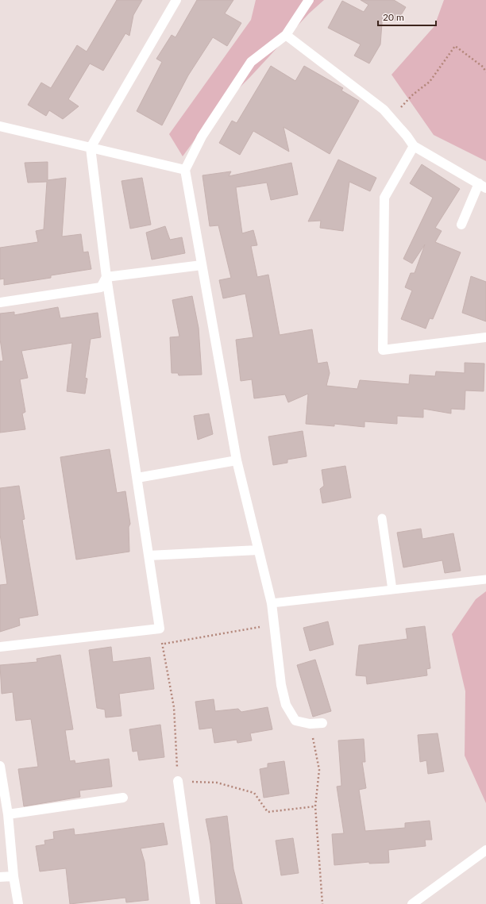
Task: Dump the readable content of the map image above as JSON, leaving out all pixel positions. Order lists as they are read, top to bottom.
{
  "scale_bar": "20 m"
}
